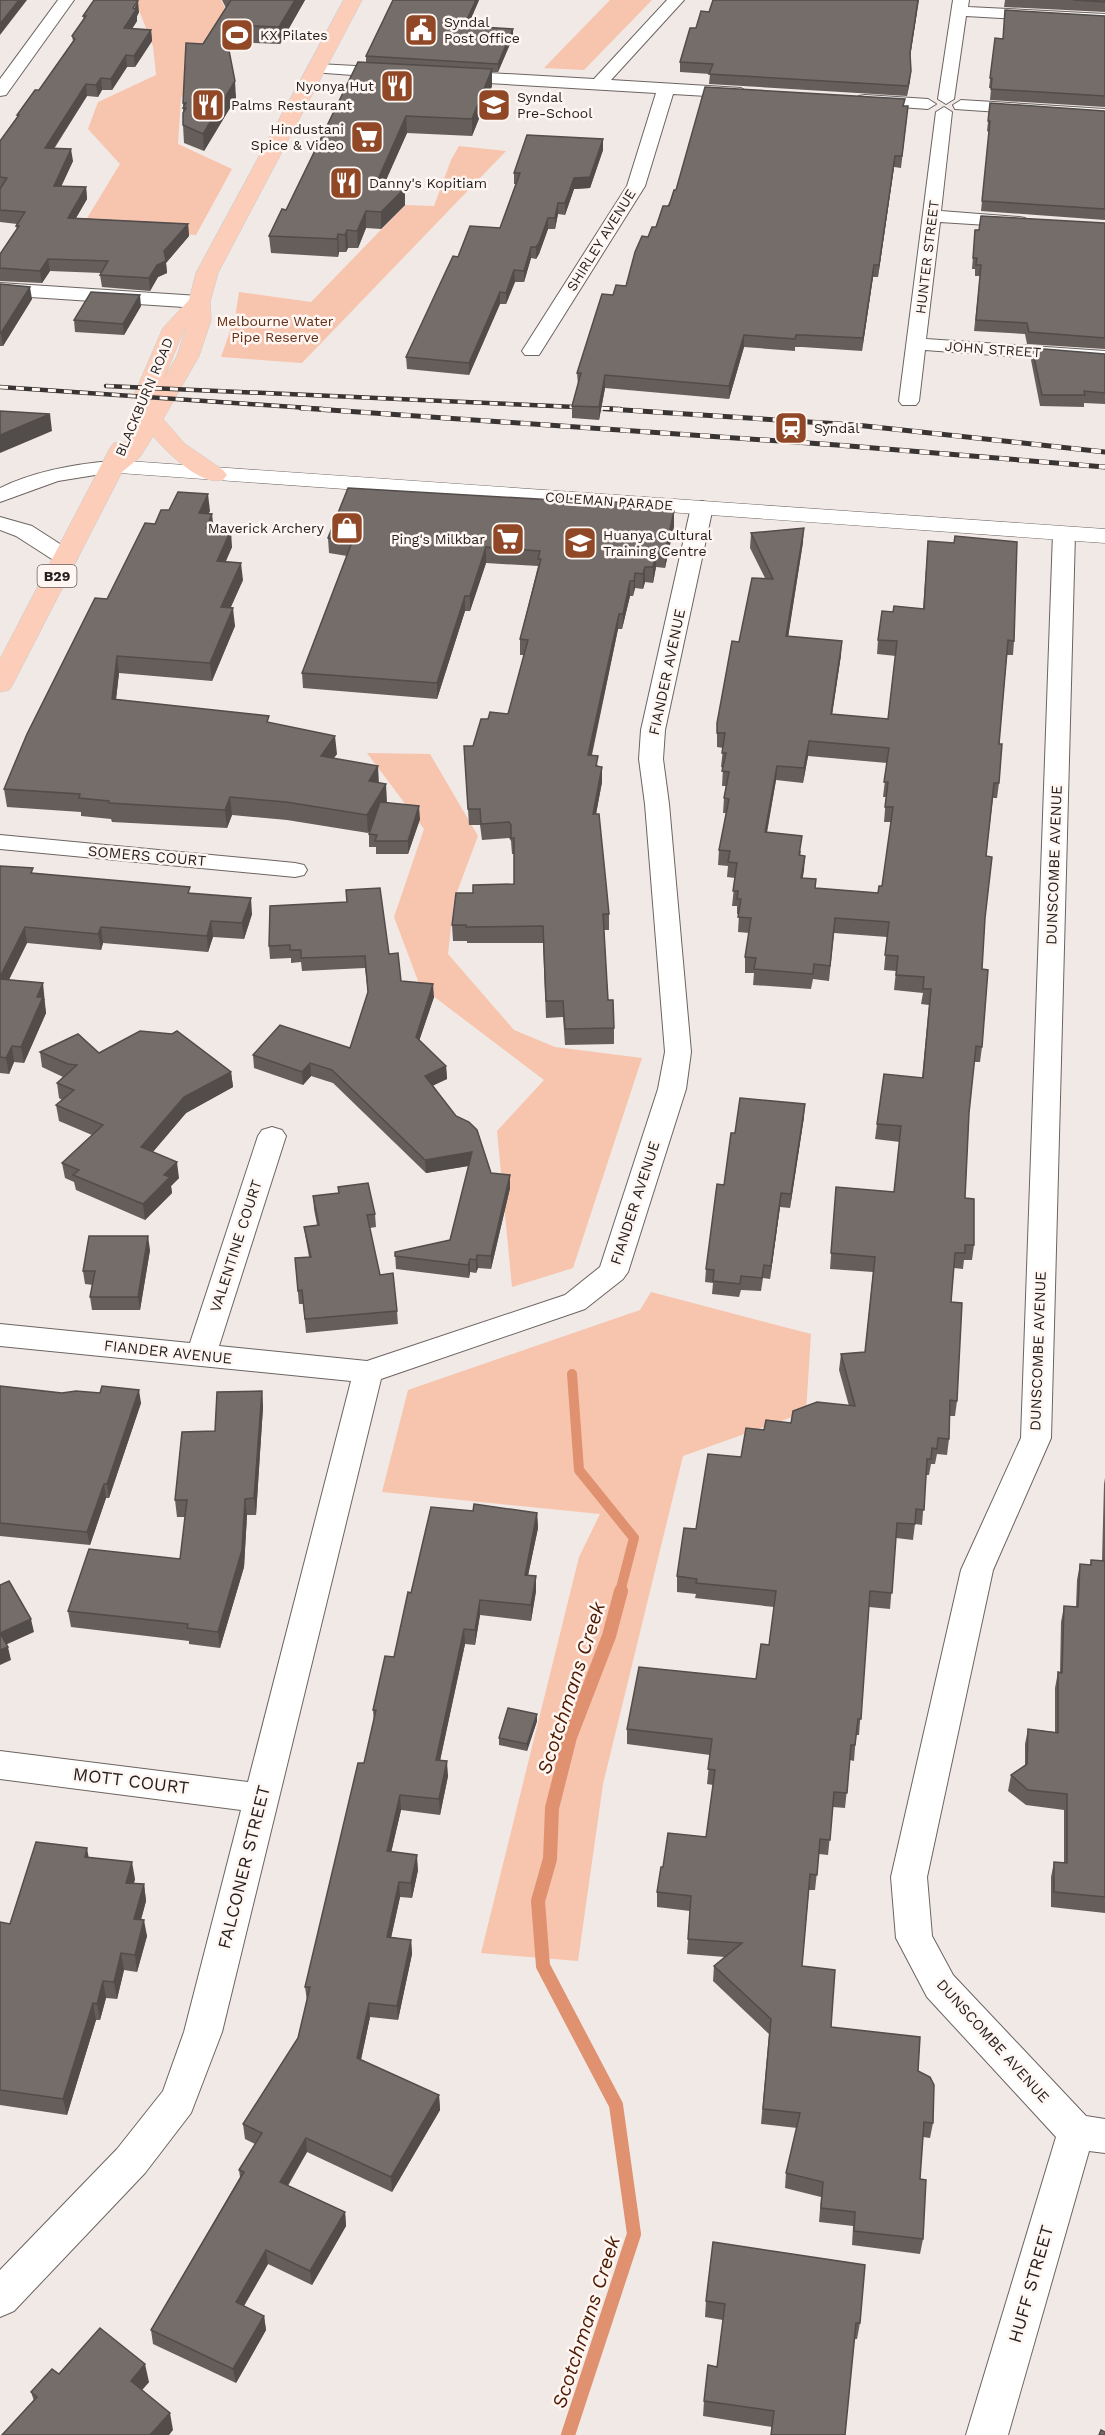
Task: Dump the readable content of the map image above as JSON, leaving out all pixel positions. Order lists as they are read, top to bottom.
{
  "streets": {
    "main road": ["BLACKBURN ROAD", "B29"],
    "street": [
      "SHIRLEY AVENUE",
      "HUNTER STREET",
      "JOHN STREET",
      "COLEMAN PARADE",
      "FIANDER AVENUE",
      "SOMERS COURT",
      "DUNSCOMBE AVENUE",
      "VALENTINE COURT",
      "MOTT COURT",
      "FALCONER STREET",
      "HUFF STREET"
    ]
  },
  "crossings": [
    ["HUNTER STREET", "JOHN STREET"],
    ["BLACKBURN ROAD", "COLEMAN PARADE"],
    ["COLEMAN PARADE", "FIANDER AVENUE"],
    ["COLEMAN PARADE", "DUNSCOMBE AVENUE"],
    ["FIANDER AVENUE", "VALENTINE COURT"],
    ["FIANDER AVENUE", "FALCONER STREET"],
    ["DUNSCOMBE AVENUE", "HUFF STREET"],
    ["MOTT COURT", "FALCONER STREET"]
  ],
  "water": ["Scotchmans Creek"],
  "parks": ["Melbourne Water Pipe Reserve"],
  "places": {
    "public building": ["Syndal Post Office"],
    "sports": ["KX Pilates"],
    "restaurant": ["Nyonya Hut", "Palms Restaurant", "Danny's Kopitiam"],
    "school or university": ["Syndal Pre-School", "Huanya Cultural Training Centre"],
    "supermarket": ["Hindustani Spice & Video", "Ping's Milkbar"],
    "station": ["Syndal"],
    "shop": ["Maverick Archery"]
  }
}
